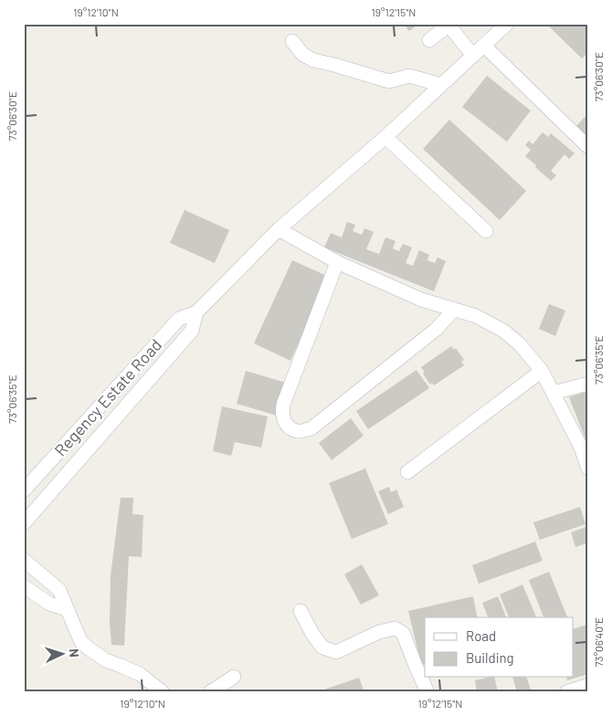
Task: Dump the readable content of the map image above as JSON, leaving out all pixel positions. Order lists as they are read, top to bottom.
{
  "streets": {
    "street": ["Regency Estate Road"]
  },
  "legend": ["Road", "Building"],
  "north": "right",
  "coordinates": [
    "19°12'10\"N",
    "19°12'15\"N",
    "73°06'30\"E",
    "73°06'35\"E",
    "73°06'40\"E"
  ]
}
